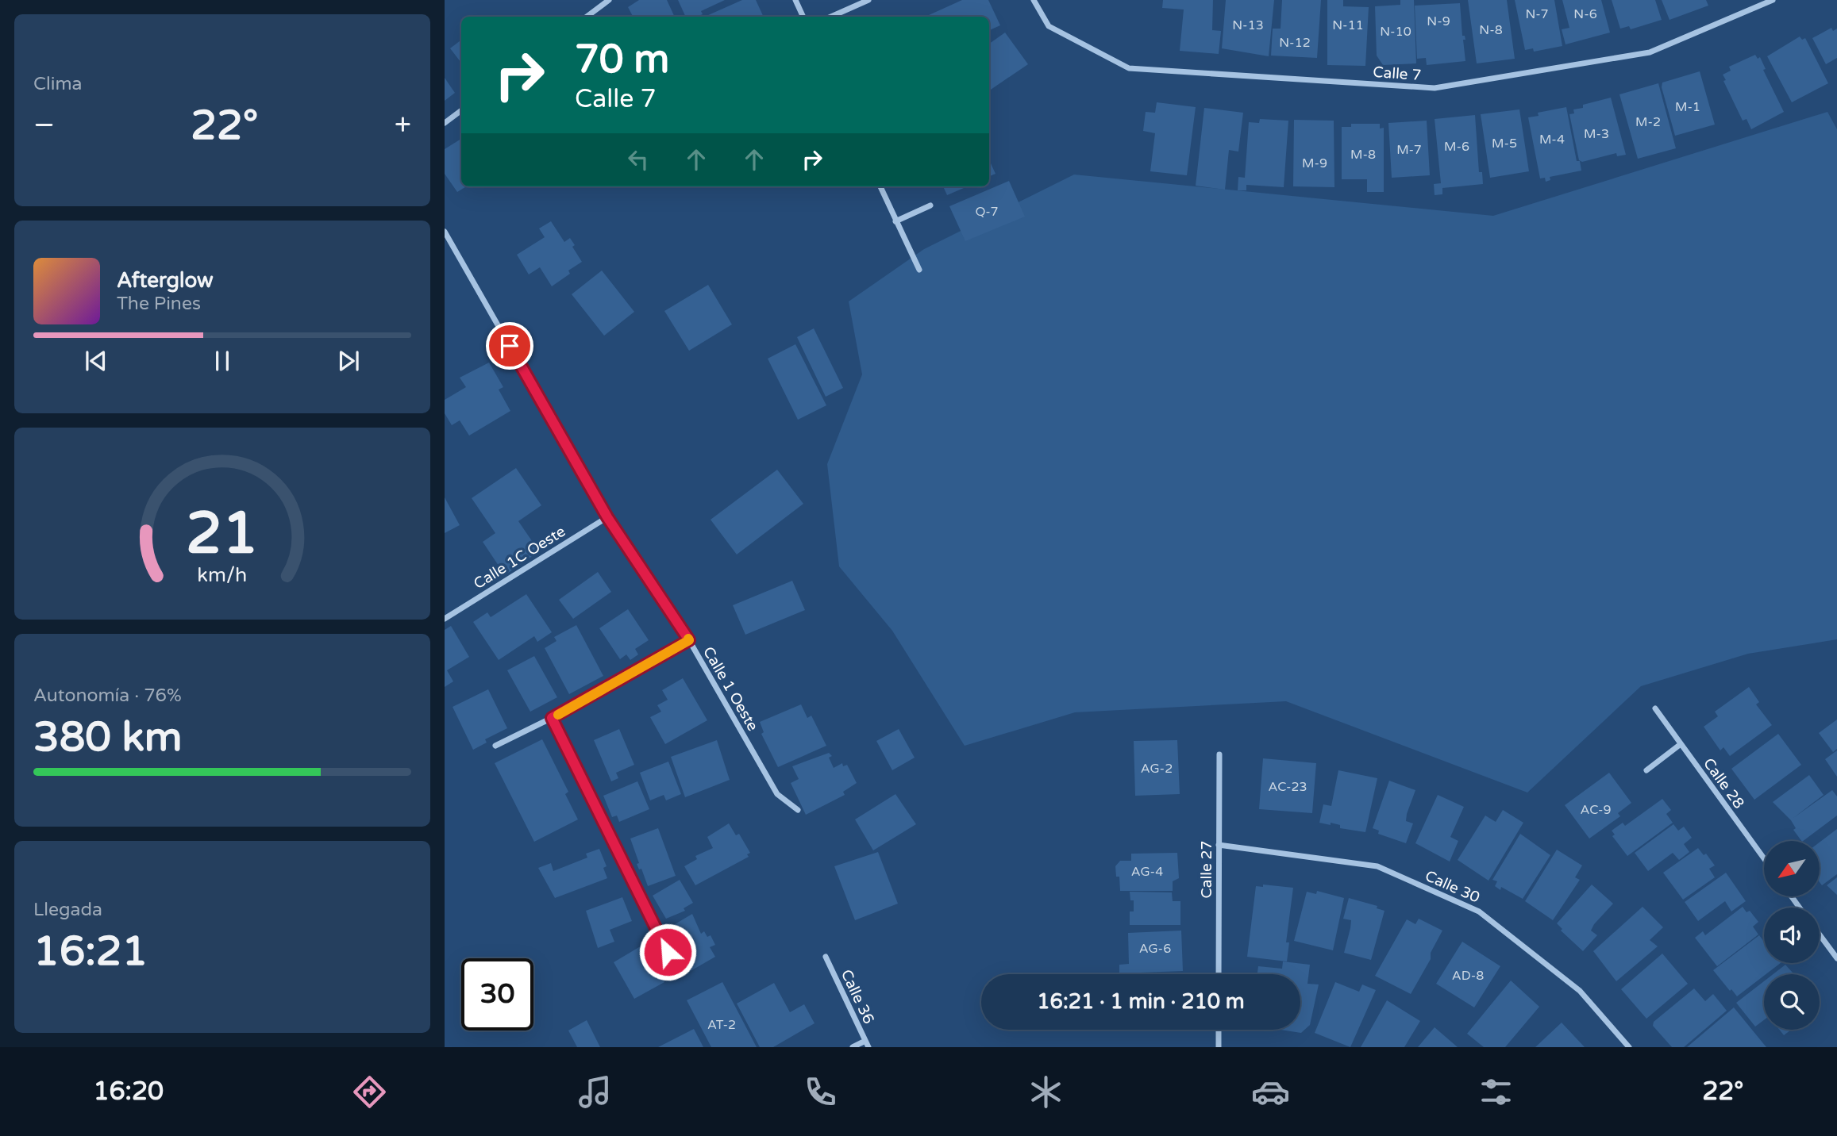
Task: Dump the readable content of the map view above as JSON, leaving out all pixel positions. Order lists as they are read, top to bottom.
{
  "streets": {
    "street": [
      "Calle 7",
      "Calle 1C Oeste",
      "Calle 1 Oeste",
      "Calle 28",
      "Calle 27",
      "Calle 30",
      "Calle 36"
    ]
  },
  "crossings": [
    ["Calle 1C Oeste", "Calle 1 Oeste"],
    ["Calle 27", "Calle 30"]
  ],
  "house_numbers": [
    "N-7",
    "N-6",
    "N-9",
    "N-13",
    "N-11",
    "N-8",
    "N-10",
    "N-12",
    "M-1",
    "M-2",
    "M-3",
    "M-4",
    "M-5",
    "M-6",
    "M-7",
    "M-8",
    "M-9",
    "Q-7",
    "AG-2",
    "AC-23",
    "AC-9",
    "AG-4",
    "AG-6",
    "AD-8",
    "AT-2"
  ],
  "north": "bottom left",
  "page": {
    "tile": [
      "Clima",
      ["Autonomía · 76%", "380 km"],
      ["Llegada", "16:21"]
    ],
    "turn": ["70 m", "Calle 7"],
    "heat": ["−", "22°", "+"],
    "song": ["Afterglow", "The Pines"],
    "limit": "30",
    "trip": "16:21 · 1 min · 210 m",
    "tabs": ["16:20", "22°"],
    "gauge": ["21", "km/h"]
  }
}
